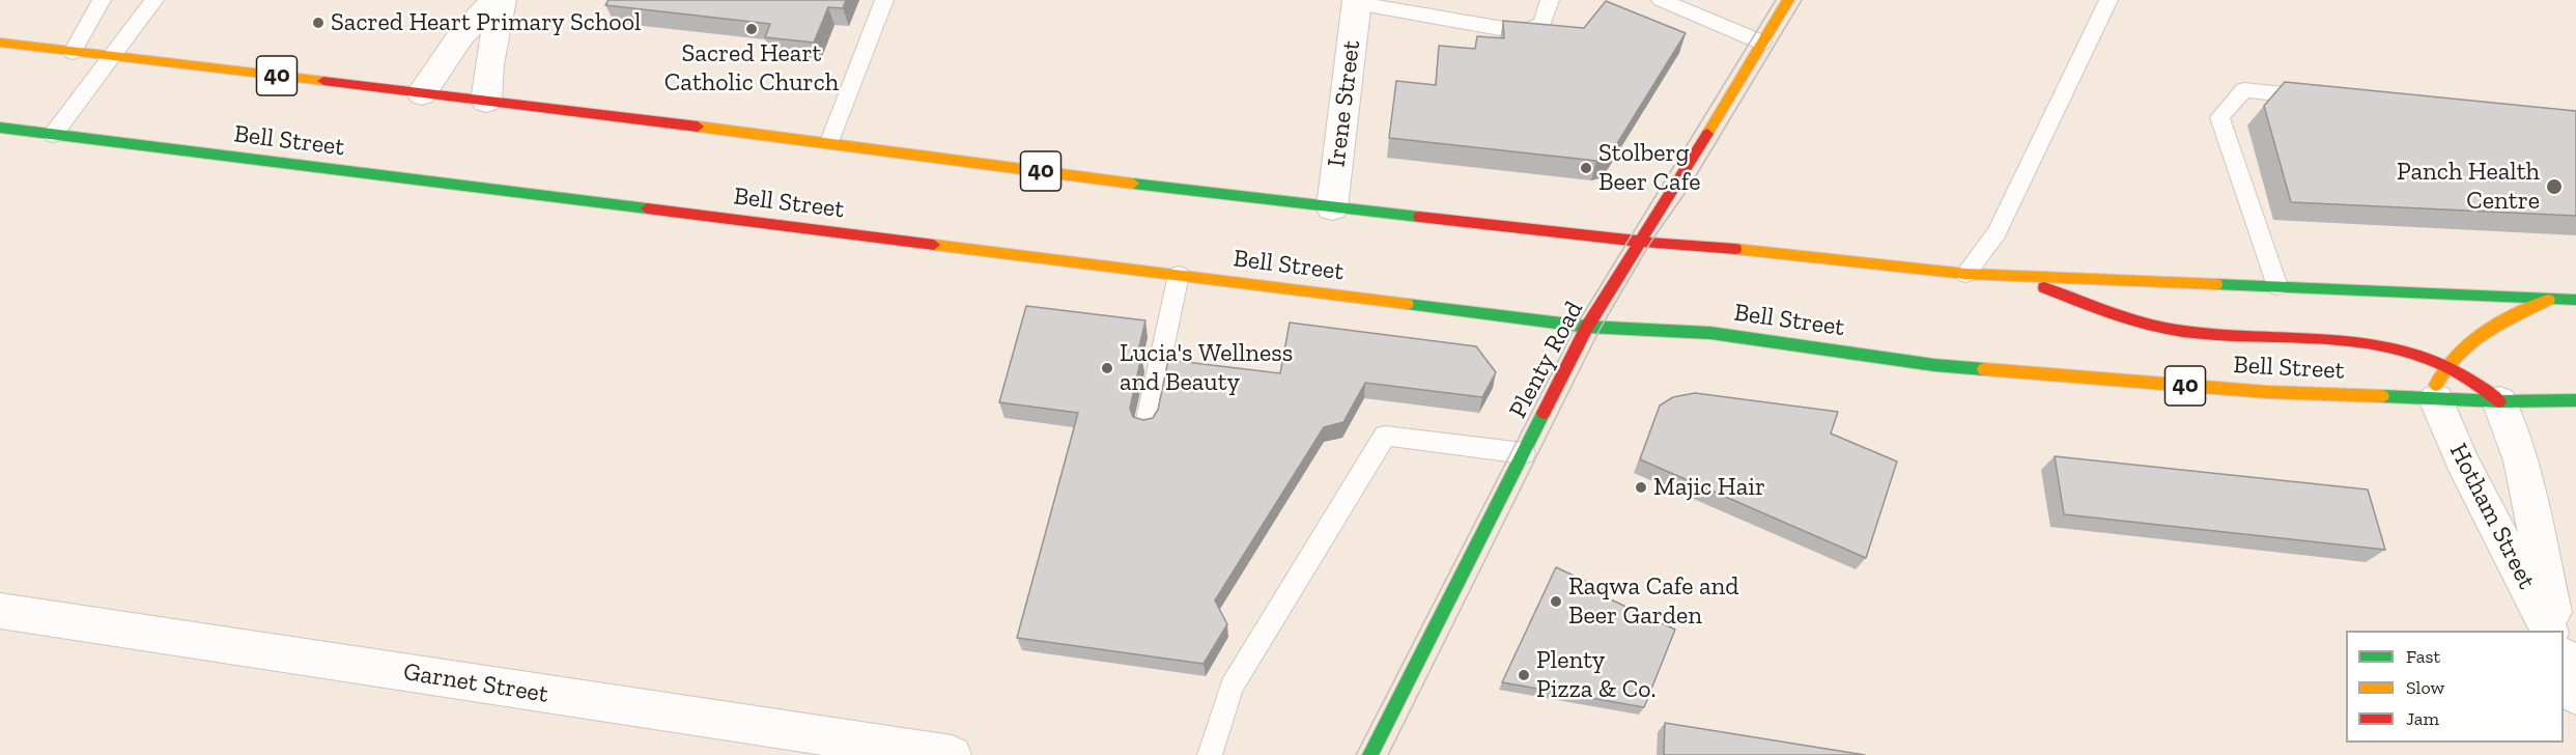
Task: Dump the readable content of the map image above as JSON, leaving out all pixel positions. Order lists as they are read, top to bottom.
{
  "streets": {
    "main road": ["40", "Bell Street", "Plenty Road"],
    "street": ["Irene Street", "Hotham Street", "Garnet Street"]
  },
  "crossings": [
    ["40", "Irene Street"],
    ["40", "Plenty Road"],
    ["Bell Street", "Plenty Road"],
    ["Bell Street", "Hotham Street"]
  ],
  "places": [
    "Sacred Heart Primary School",
    "Sacred Heart Catholic Church",
    "Stolberg Beer Cafe",
    "Panch Health Centre",
    "Lucia's Wellness and Beauty",
    "Majic Hair",
    "Raqwa Cafe and Beer Garden",
    "Plenty Pizza & Co."
  ],
  "legend": ["Fast", "Slow", "Jam"]
}
